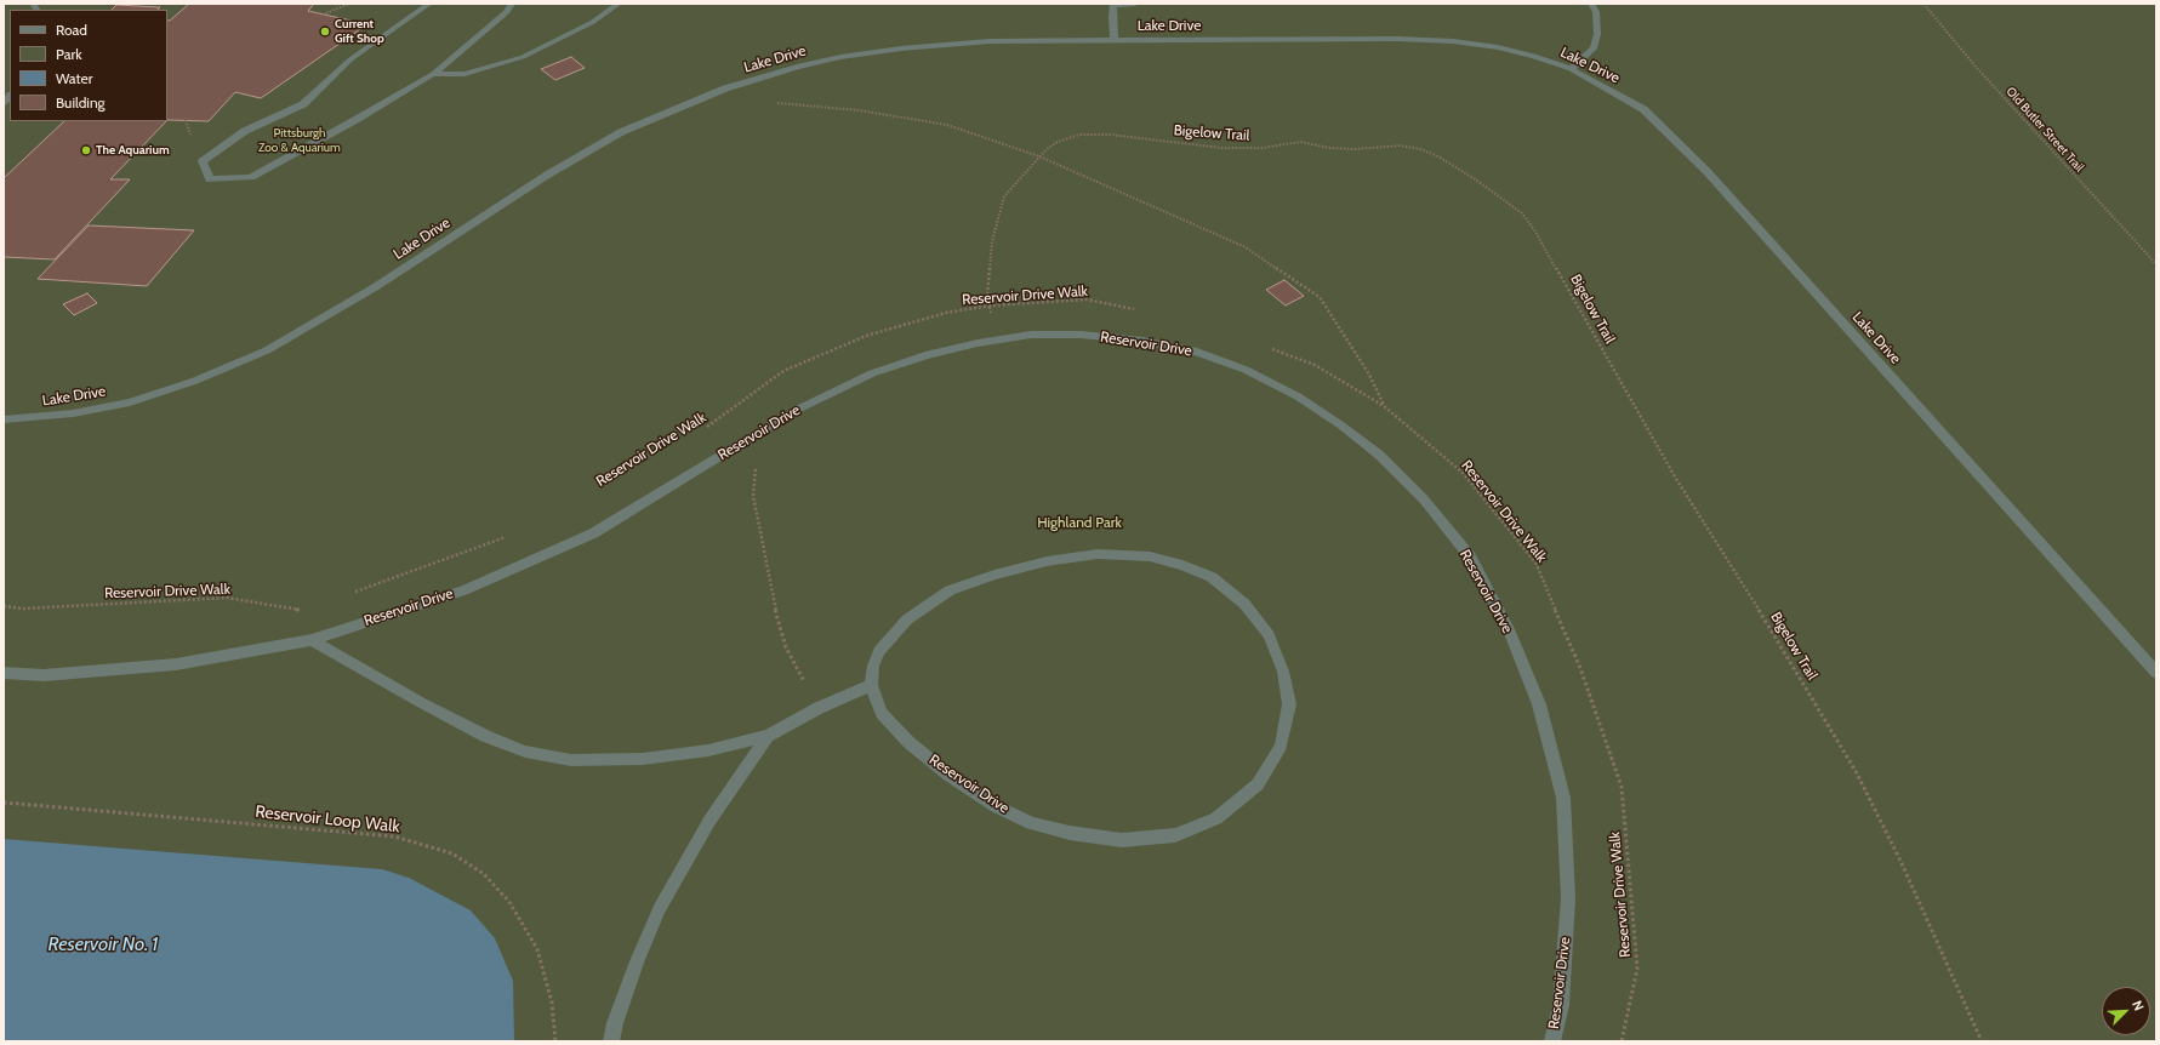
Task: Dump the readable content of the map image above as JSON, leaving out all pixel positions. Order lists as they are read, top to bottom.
{
  "streets": {
    "street": ["Lake Drive", "Reservoir Drive"],
    "path": [
      "Old Butler Street Trail",
      "Bigelow Trail",
      "Reservoir Drive Walk",
      "Reservoir Loop Walk"
    ]
  },
  "crossings": [
    ["Bigelow Trail", "Reservoir Drive Walk"],
    ["Bigelow Trail", "Reservoir Drive"]
  ],
  "water": ["Reservoir No. 1"],
  "parks": ["Pittsburgh Zoo & Aquarium", "Highland Park"],
  "places": ["Current Gift Shop", "The Aquarium"],
  "legend": [
    "Road",
    "Park",
    "Water",
    "Building"
  ],
  "north": "top right"
}
